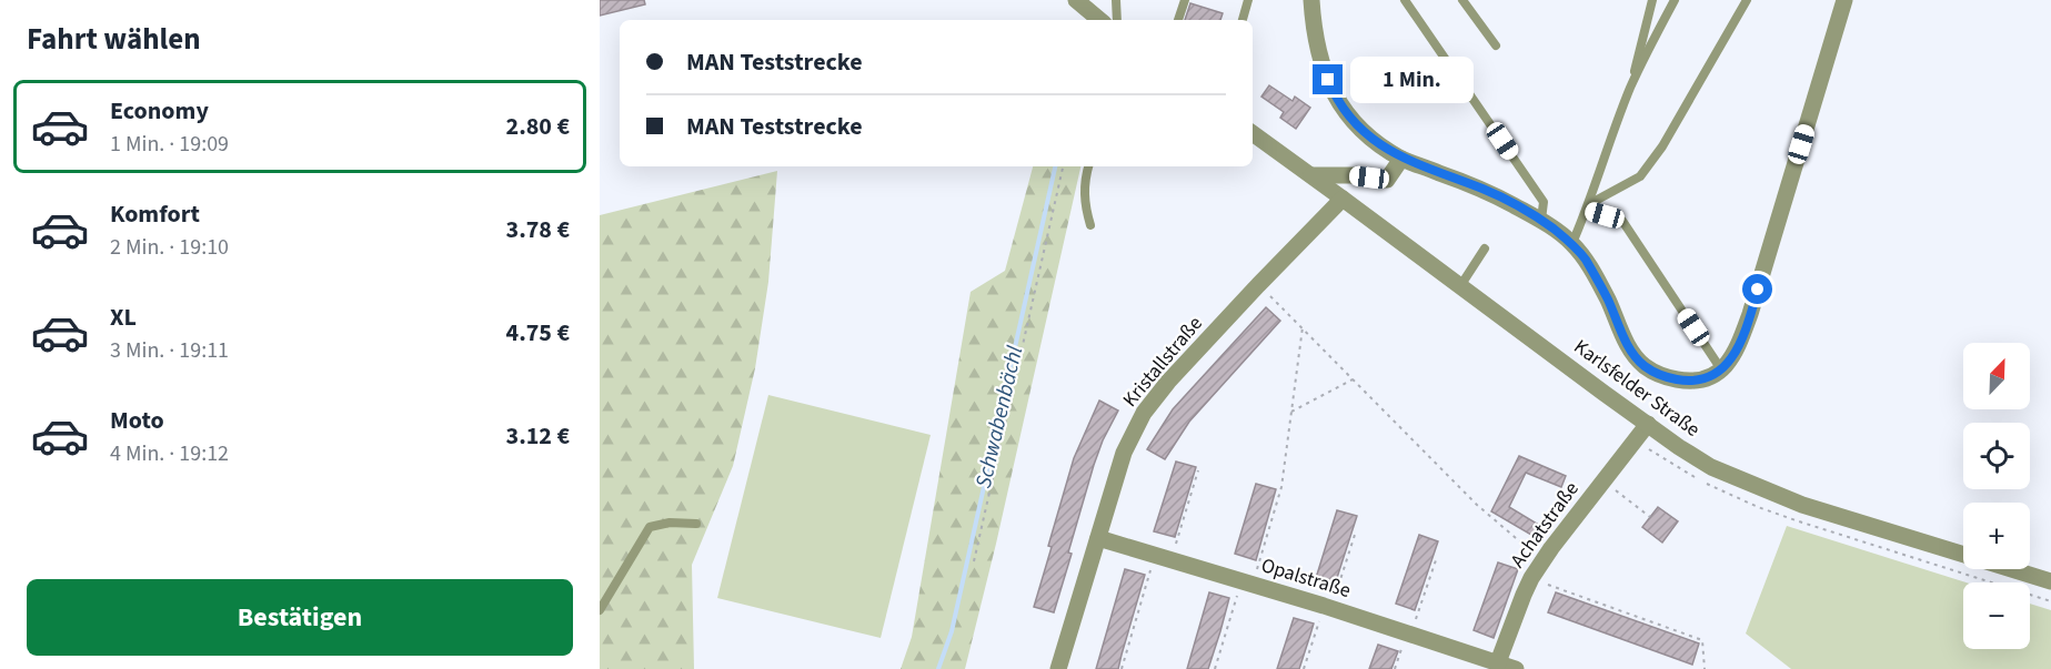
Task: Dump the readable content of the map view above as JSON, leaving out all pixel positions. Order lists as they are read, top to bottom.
{
  "streets": {
    "street": [
      "Kristallstraße",
      "Karlsfelder Straße",
      "Achatstraße",
      "Opalstraße"
    ]
  },
  "crossings": [
    ["Kristallstraße", "Karlsfelder Straße"],
    ["Kristallstraße", "Opalstraße"],
    ["Karlsfelder Straße", "Achatstraße"],
    ["Achatstraße", "Opalstraße"]
  ],
  "water": ["Schwabenbächl"],
  "north": "top right",
  "page": {
    "heading": "Fahrt wählen",
    "banner": ["MAN Teststrecke", "MAN Teststrecke"],
    "bubble": "1 Min.",
    "list": [
      {
        "name": "Economy",
        "note": "1 Min. · 19:09",
        "value": "2.80 €"
      },
      {
        "name": "Komfort",
        "note": "2 Min. · 19:10",
        "value": "3.78 €"
      },
      {
        "name": "XL",
        "note": "3 Min. · 19:11",
        "value": "4.75 €"
      },
      {
        "name": "Moto",
        "note": "4 Min. · 19:12",
        "value": "3.12 €"
      }
    ],
    "map_buttons": ["+", "−"],
    "buttons": "Bestätigen"
  }
}
